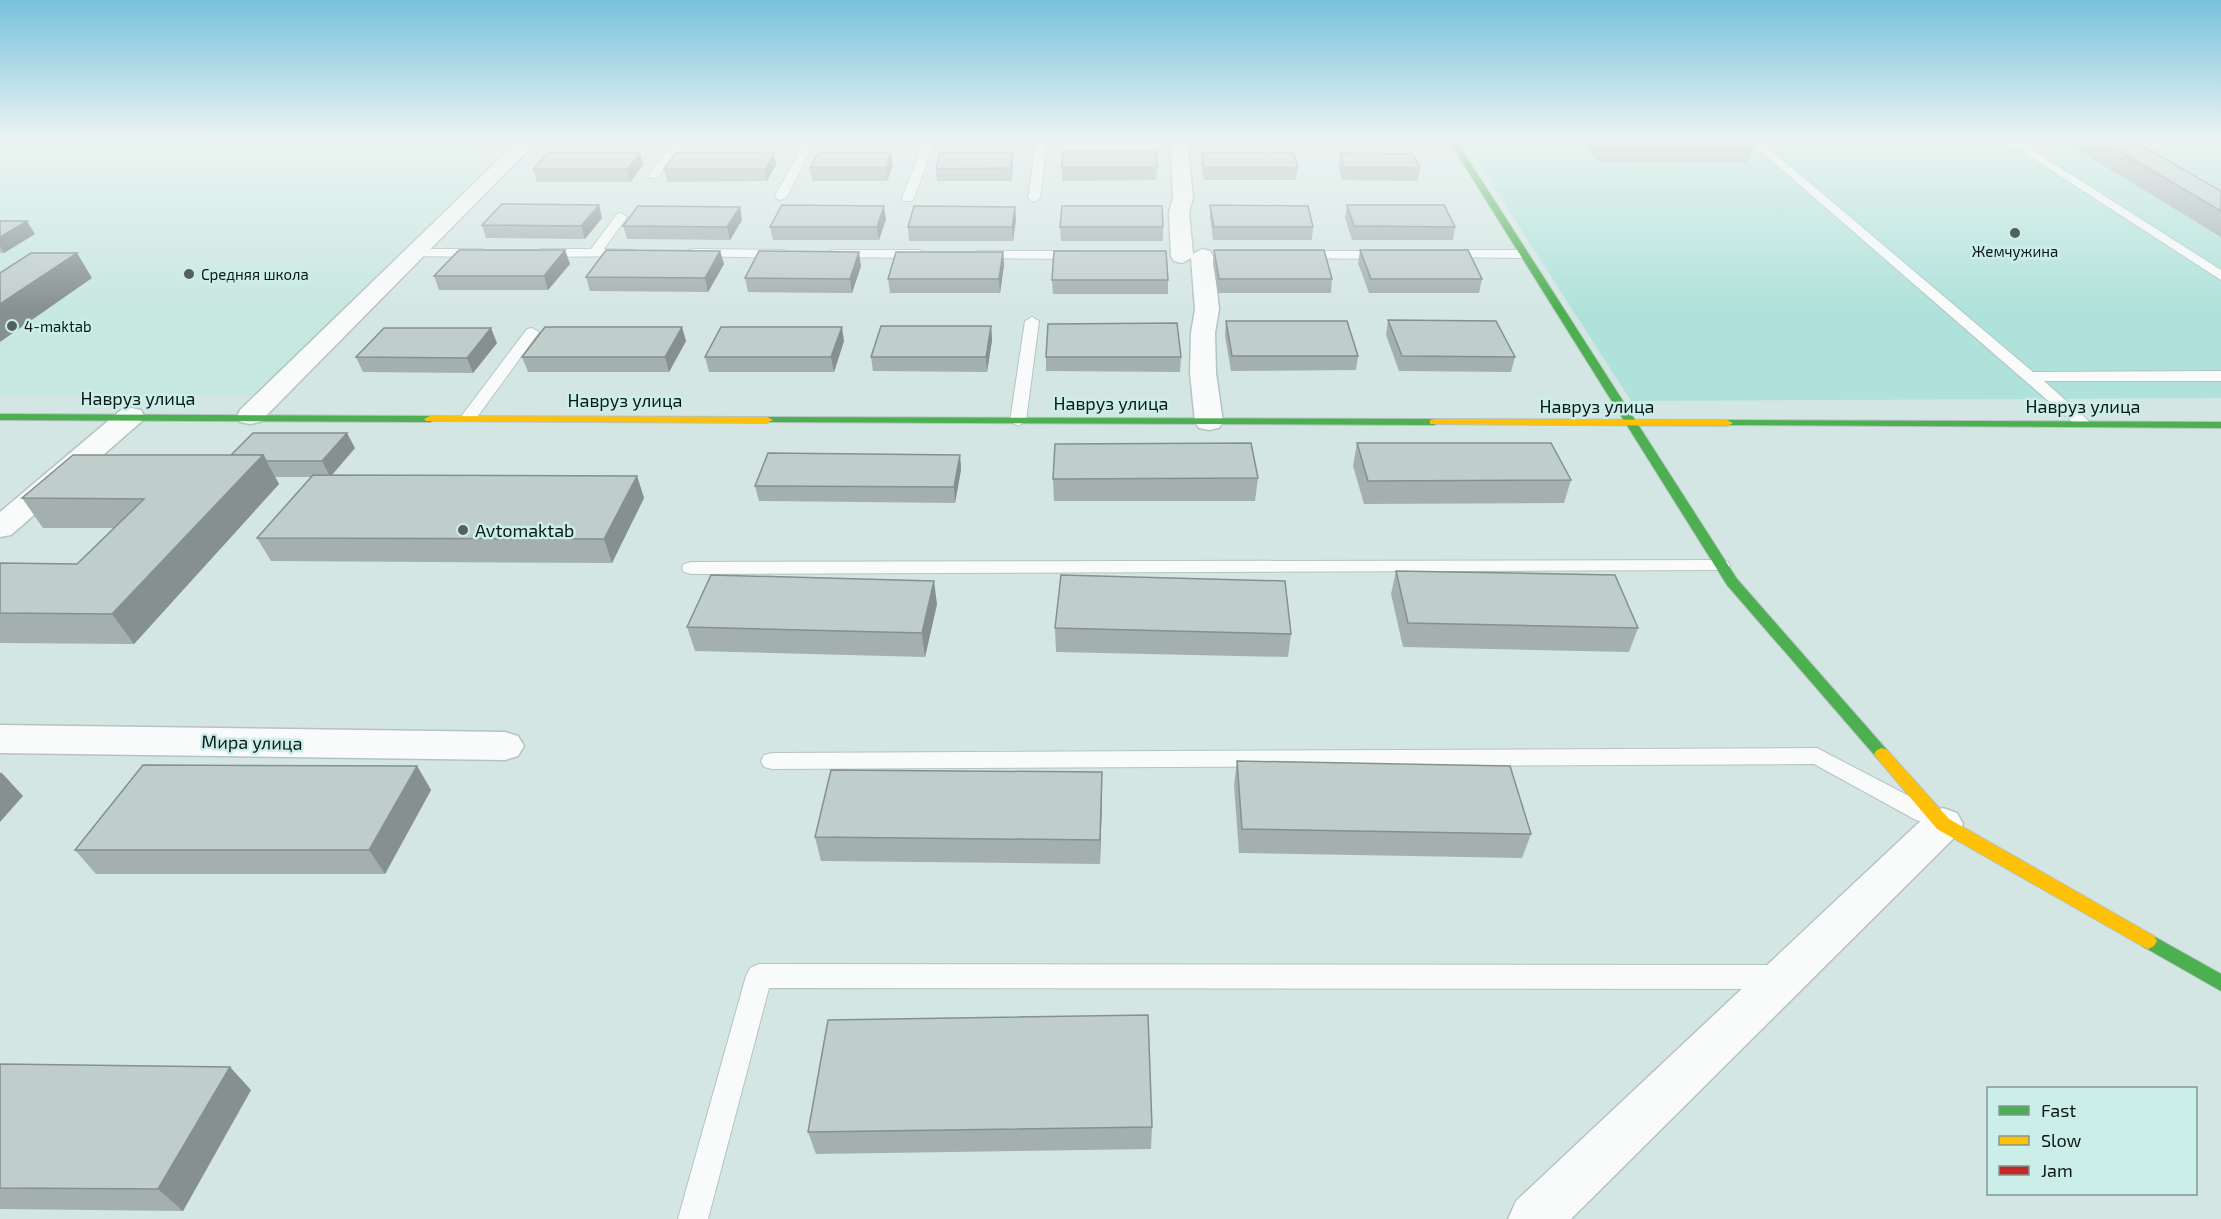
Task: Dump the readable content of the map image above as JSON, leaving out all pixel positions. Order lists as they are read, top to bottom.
{
  "streets": {
    "street": ["Навруз улица", "Мира улица"]
  },
  "places": [
    "Жемчужина",
    "Средняя школа",
    "4-maktab",
    "Avtomaktab"
  ],
  "legend": ["Fast", "Slow", "Jam"]
}
